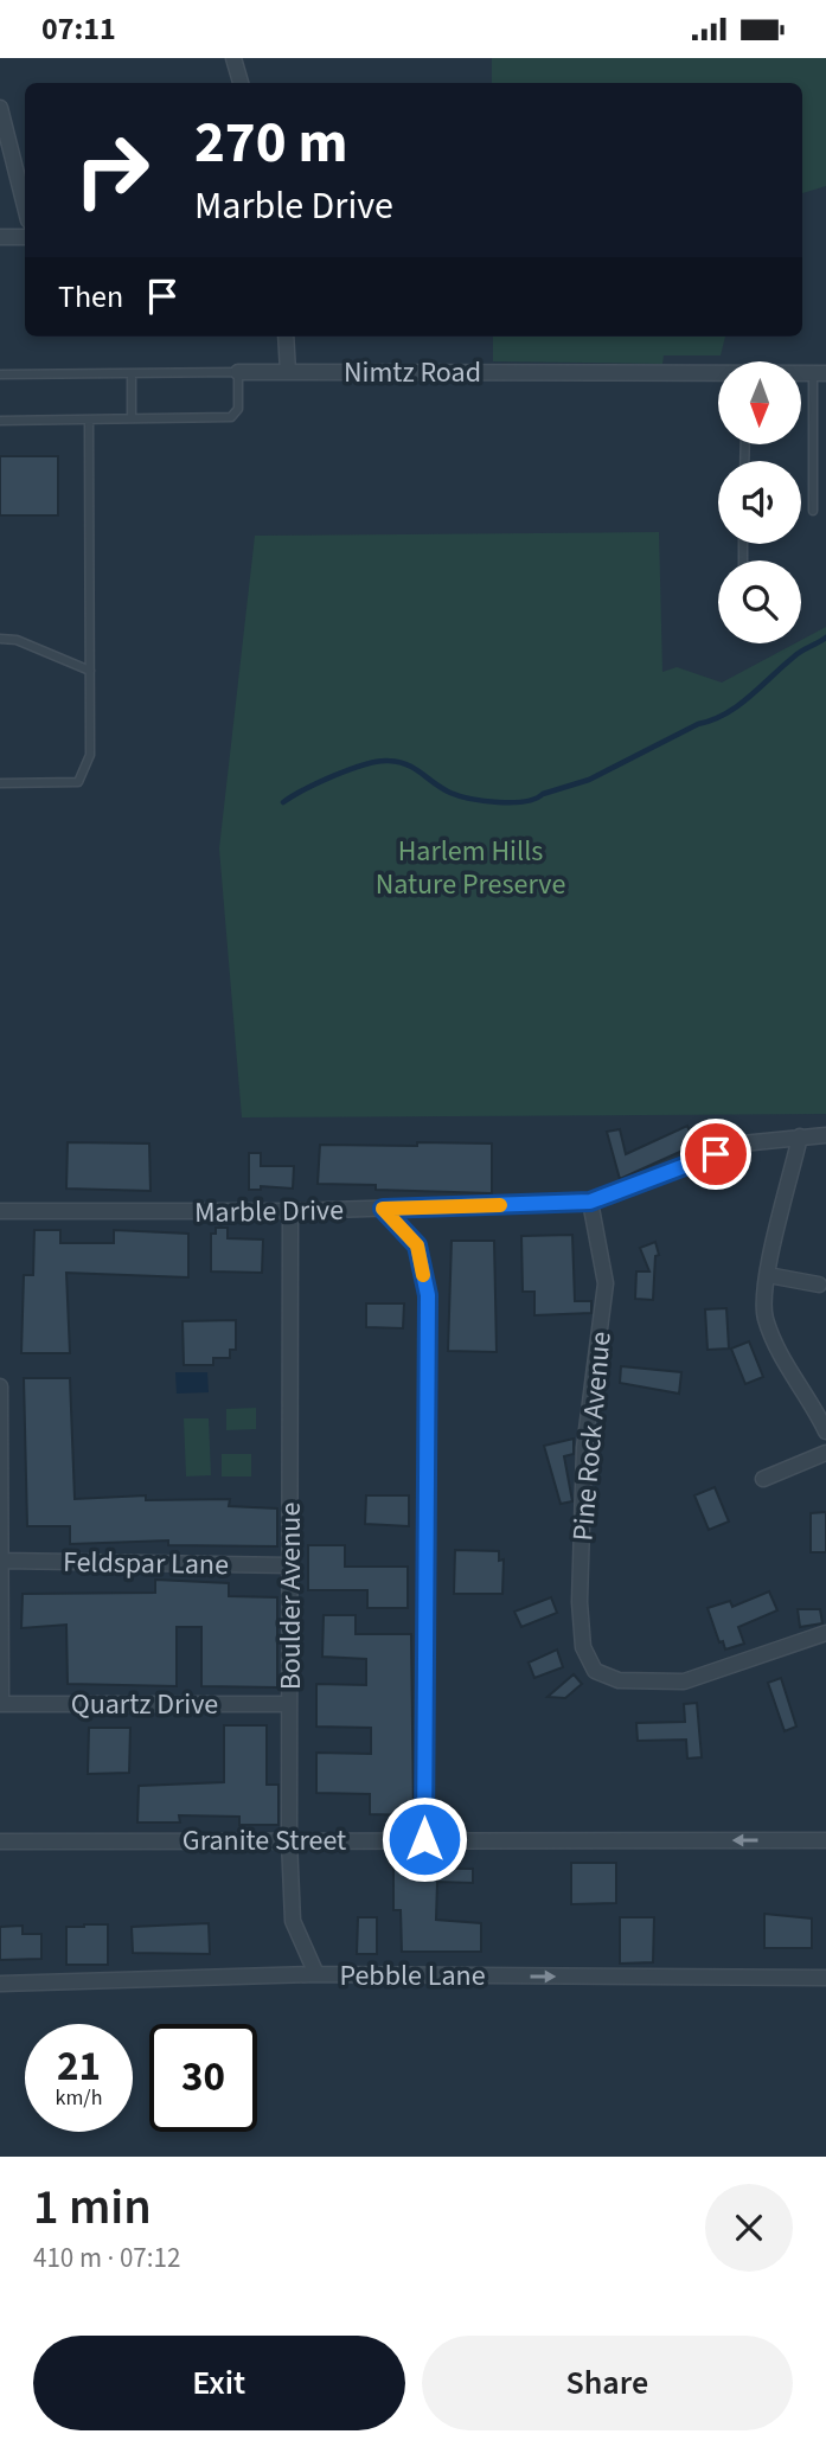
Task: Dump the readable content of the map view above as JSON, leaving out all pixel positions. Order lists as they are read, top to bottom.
{
  "streets": {
    "street": [
      "Nimtz Road",
      "Marble Drive",
      "Pine Rock Avenue",
      "Feldspar Lane",
      "Boulder Avenue",
      "Quartz Drive",
      "Granite Street",
      "Pebble Lane"
    ]
  },
  "crossings": [
    ["Marble Drive", "Pine Rock Avenue"],
    ["Marble Drive", "Boulder Avenue"],
    ["Feldspar Lane", "Boulder Avenue"],
    ["Boulder Avenue", "Quartz Drive"],
    ["Boulder Avenue", "Granite Street"],
    ["Boulder Avenue", "Pebble Lane"]
  ],
  "one_way": ["Granite Street", "Pebble Lane"],
  "parks": ["Harlem Hills Nature Preserve"],
  "north": "bottom",
  "page": {
    "status": "07:11",
    "turn": ["270 m", "Marble Drive"],
    "then": "Then",
    "speed": "21 km/h",
    "limit": "30",
    "heading": ["1 min", "410 m · 07:12"],
    "buttons": ["Exit", "Share"]
  }
}
